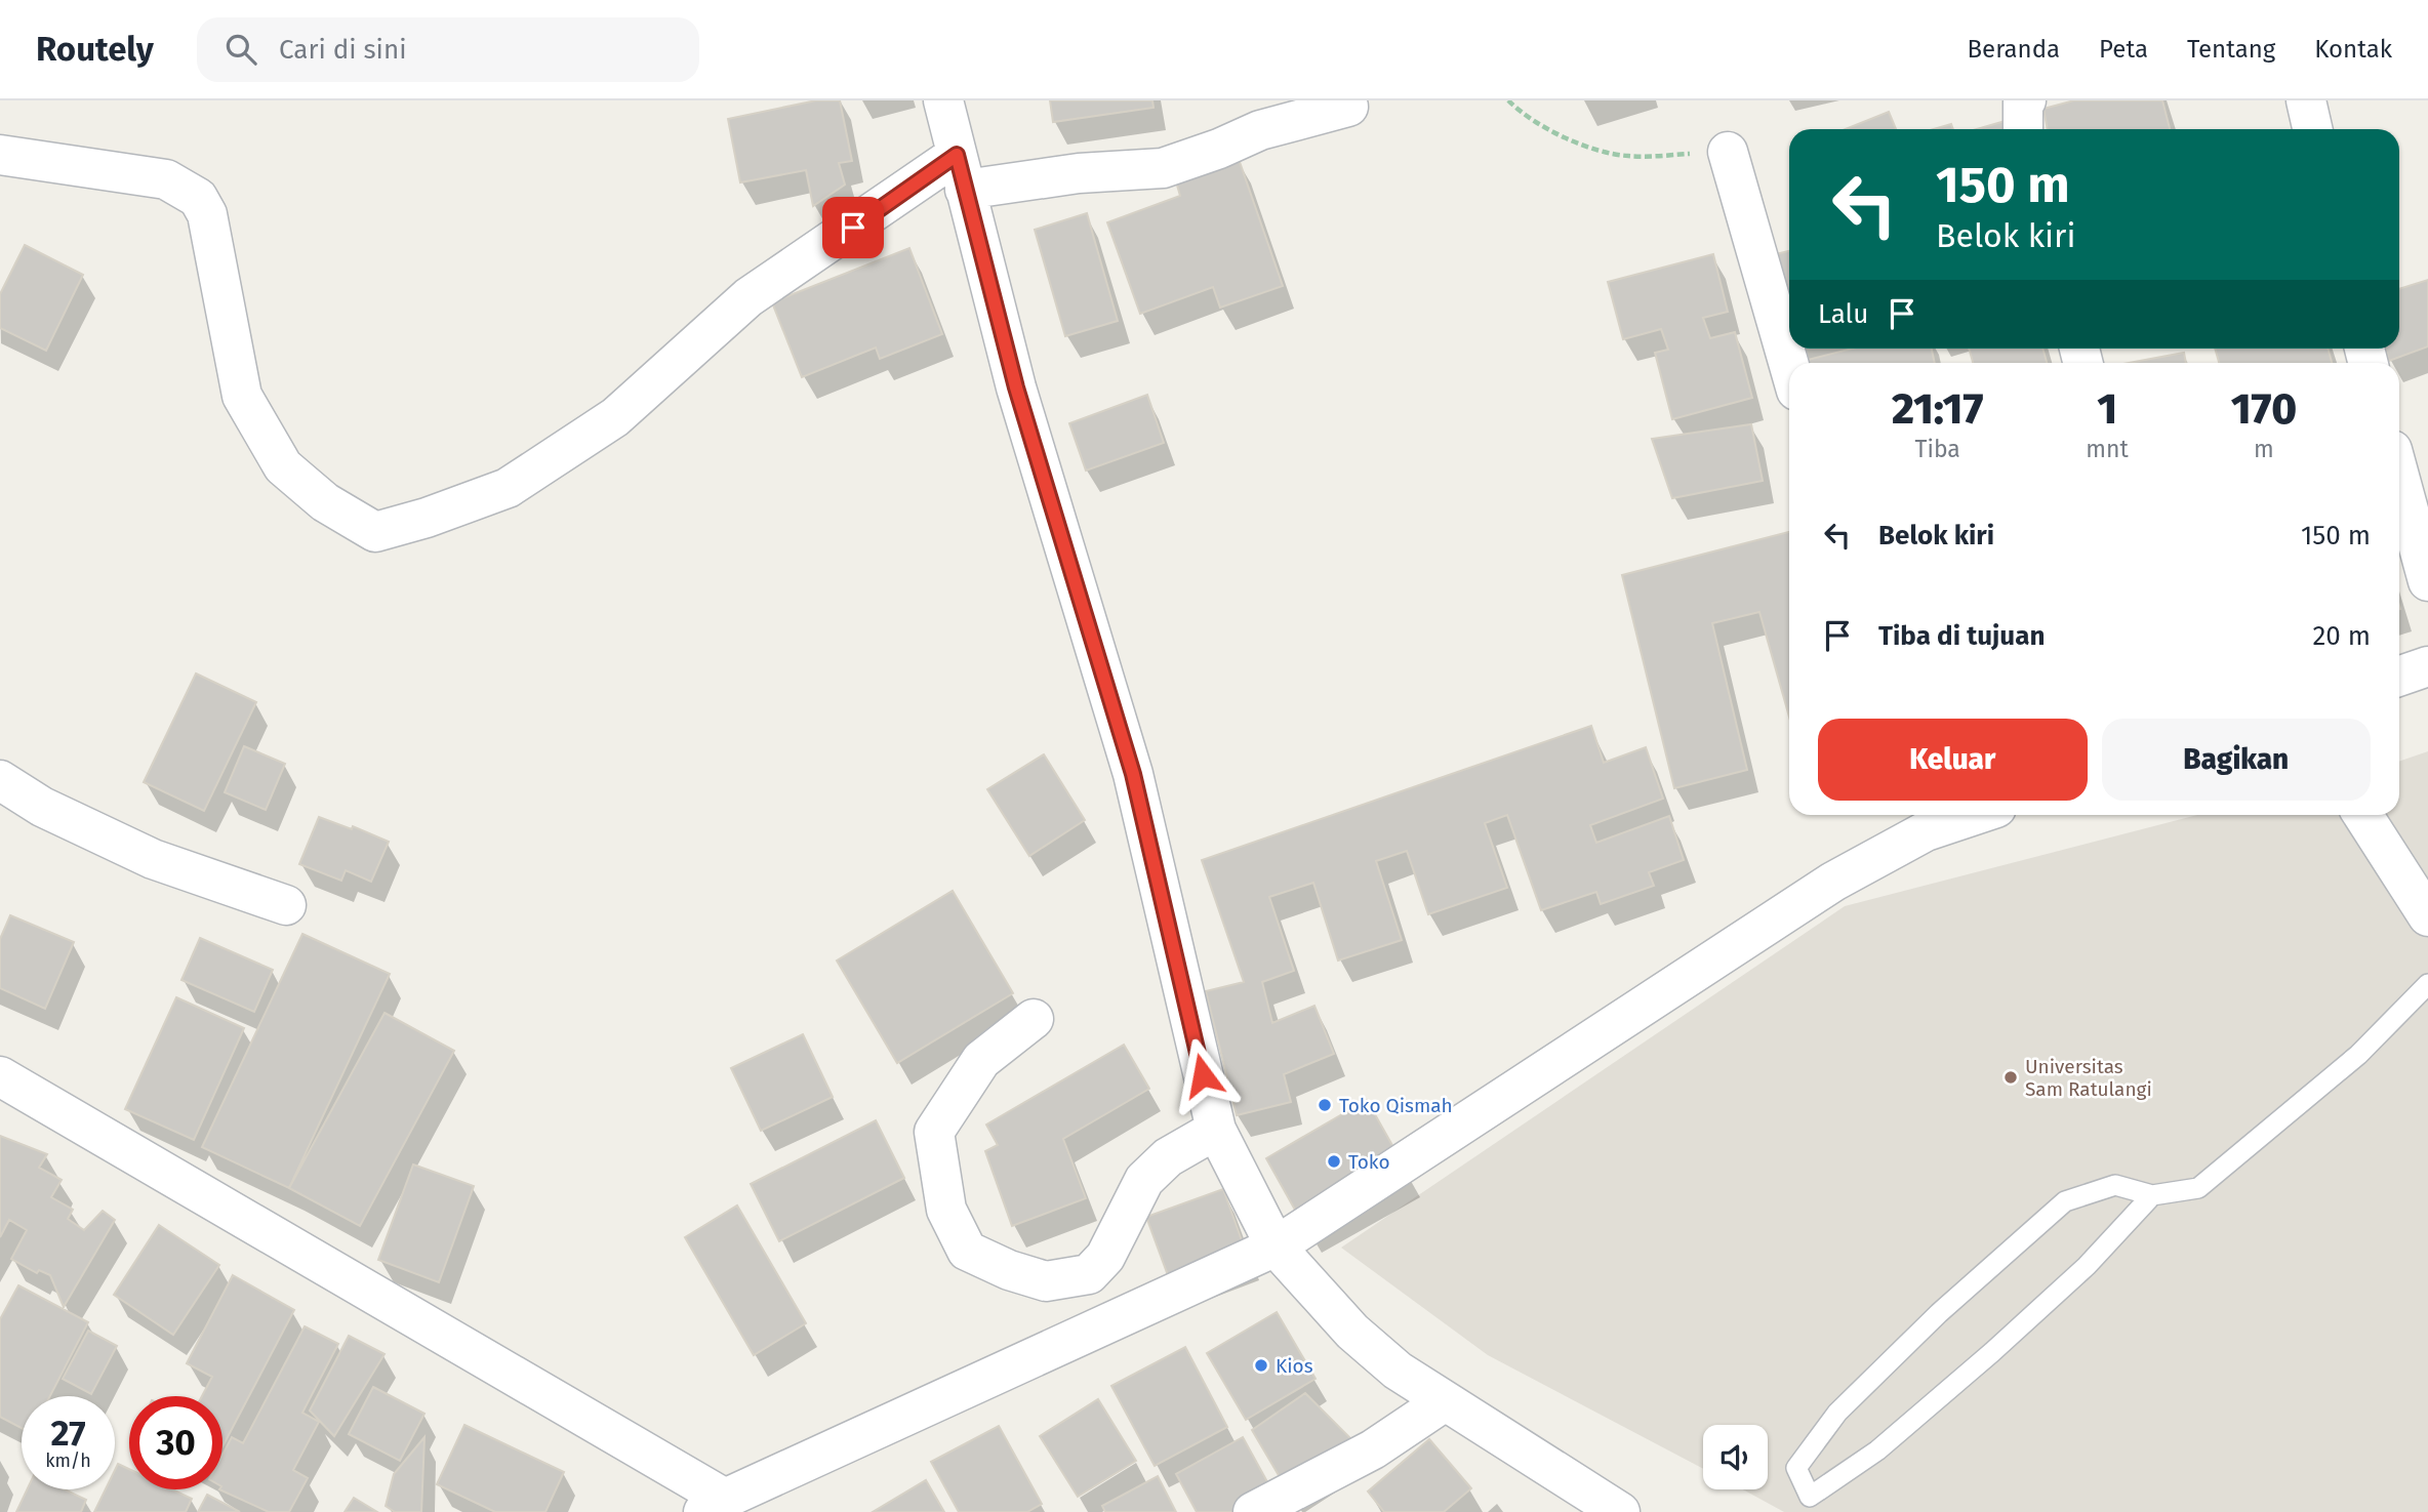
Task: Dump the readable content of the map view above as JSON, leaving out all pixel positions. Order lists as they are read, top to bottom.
{
  "places": [
    "Universitas Sam Ratulangi",
    "Toko Qismah",
    "Toko",
    "Kios"
  ],
  "page": {
    "header": "Routely",
    "search": "Cari di sini",
    "nav": [
      "Beranda",
      "Peta",
      "Tentang",
      "Kontak"
    ],
    "turn": ["150 m", "Belok kiri"],
    "then": "Lalu",
    "eta": [
      "21:17",
      "Tiba",
      "1",
      "mnt",
      "170",
      "m"
    ],
    "list": [
      {
        "name": "Belok kiri",
        "value": "150 m"
      },
      {
        "name": "Tiba di tujuan",
        "value": "20 m"
      }
    ],
    "buttons": ["Keluar", "Bagikan"],
    "speed": "27 km/h",
    "limit": "30"
  }
}
